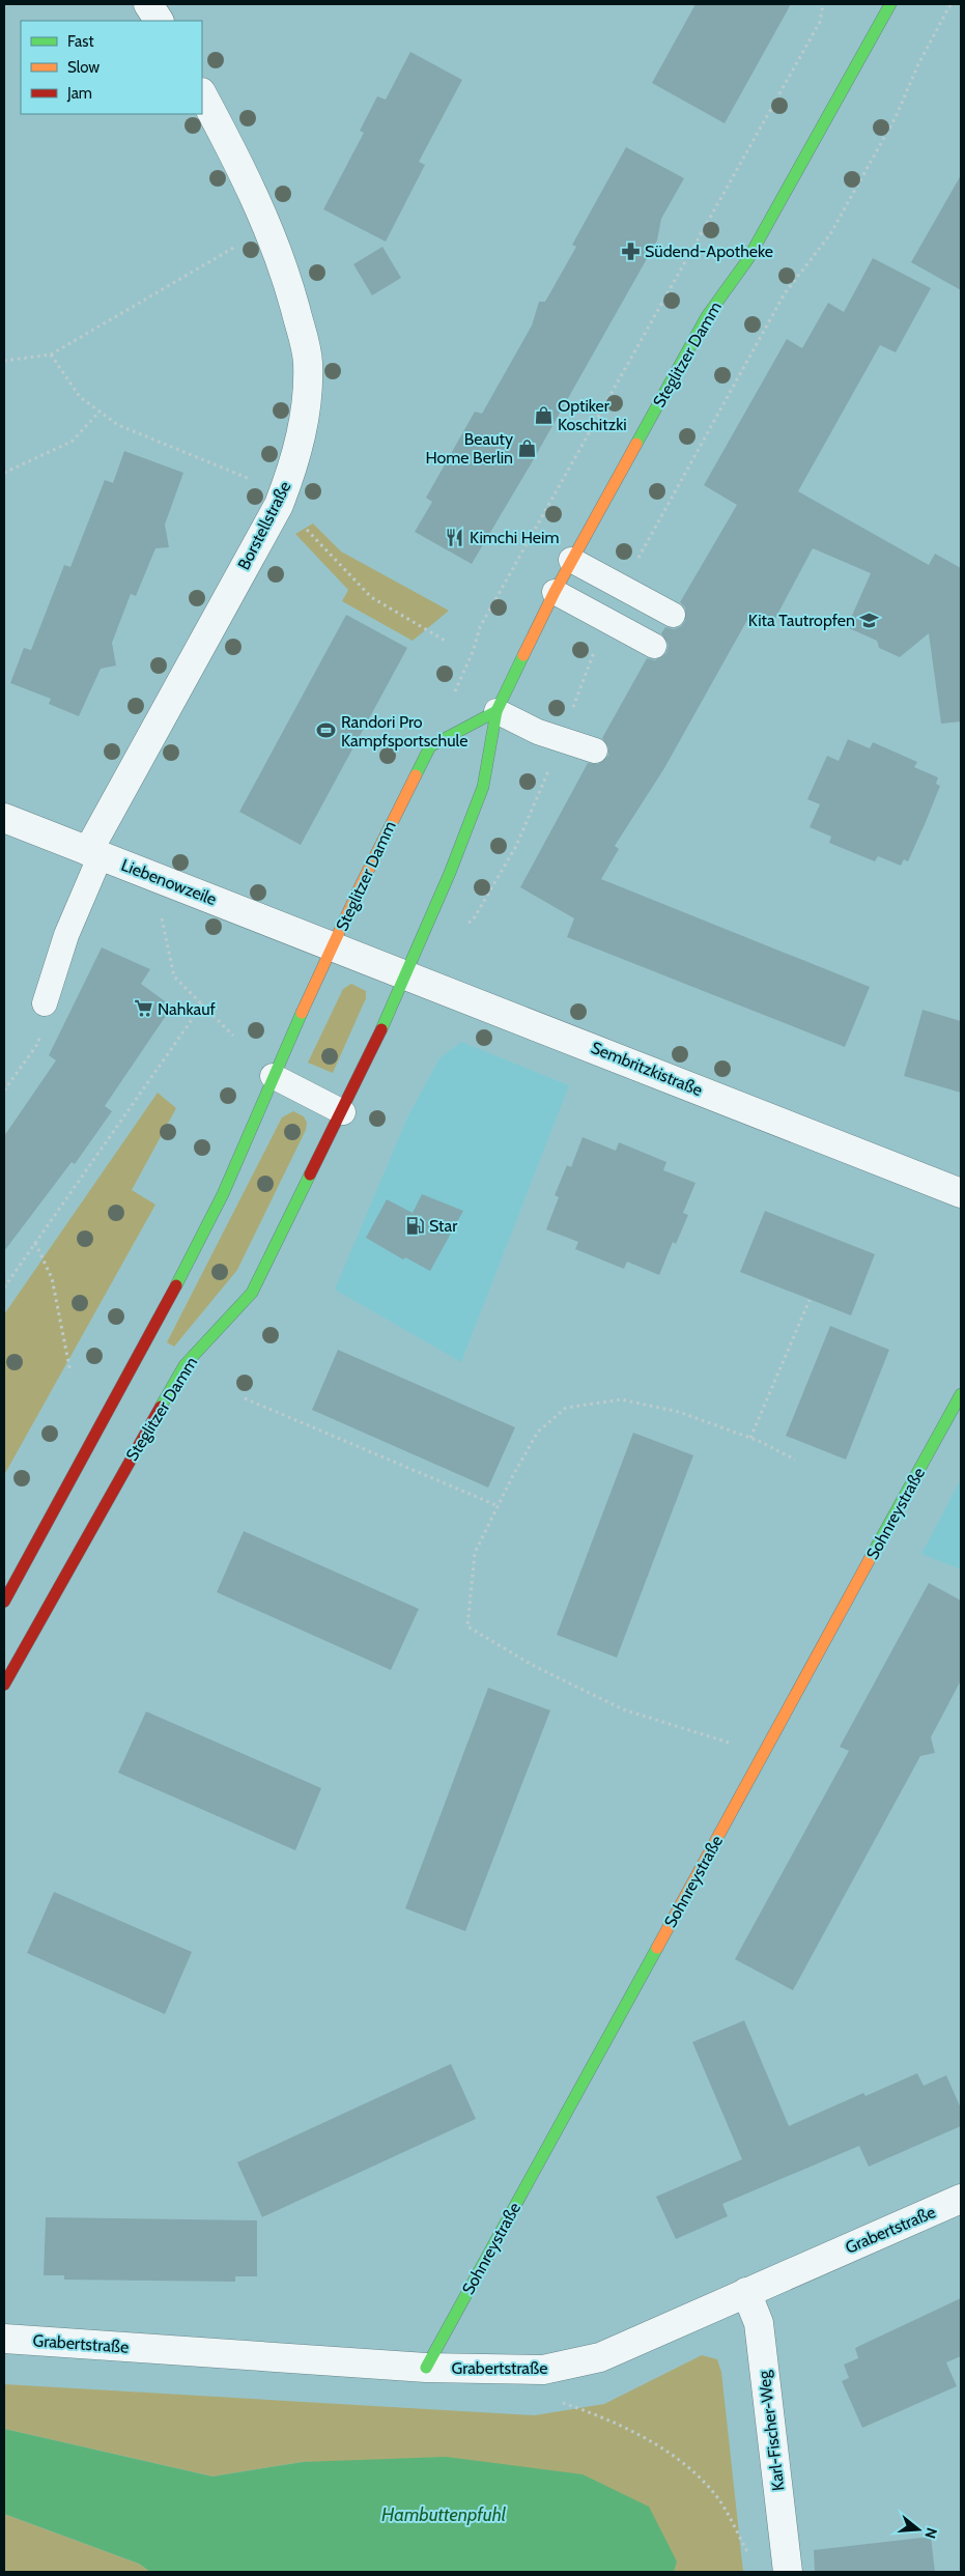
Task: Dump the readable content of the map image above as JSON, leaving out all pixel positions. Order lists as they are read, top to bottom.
{
  "streets": {
    "main road": ["Steglitzer Damm", "Sohnreystraße"],
    "street": [
      "Borstellstraße",
      "Liebenowzeile",
      "Sembritzkistraße",
      "Grabertstraße",
      "Karl-Fischer-Weg"
    ]
  },
  "crossings": [
    ["Steglitzer Damm", "Liebenowzeile"],
    ["Steglitzer Damm", "Sembritzkistraße"],
    ["Borstellstraße", "Liebenowzeile"],
    ["Liebenowzeile", "Sembritzkistraße"],
    ["Sohnreystraße", "Grabertstraße"],
    ["Grabertstraße", "Karl-Fischer-Weg"]
  ],
  "water": ["Hambuttenpfuhl"],
  "places": {
    "pharmacy": ["Südend-Apotheke"],
    "shop": ["Optiker Koschitzki", "Beauty Home Berlin"],
    "restaurant": ["Kimchi Heim"],
    "school or university": ["Kita Tautropfen"],
    "sports": ["Randori Pro Kampfsportschule"],
    "supermarket": ["Nahkauf"],
    "fuel station": ["Star"]
  },
  "legend": ["Fast", "Slow", "Jam"],
  "north": "right"
}
